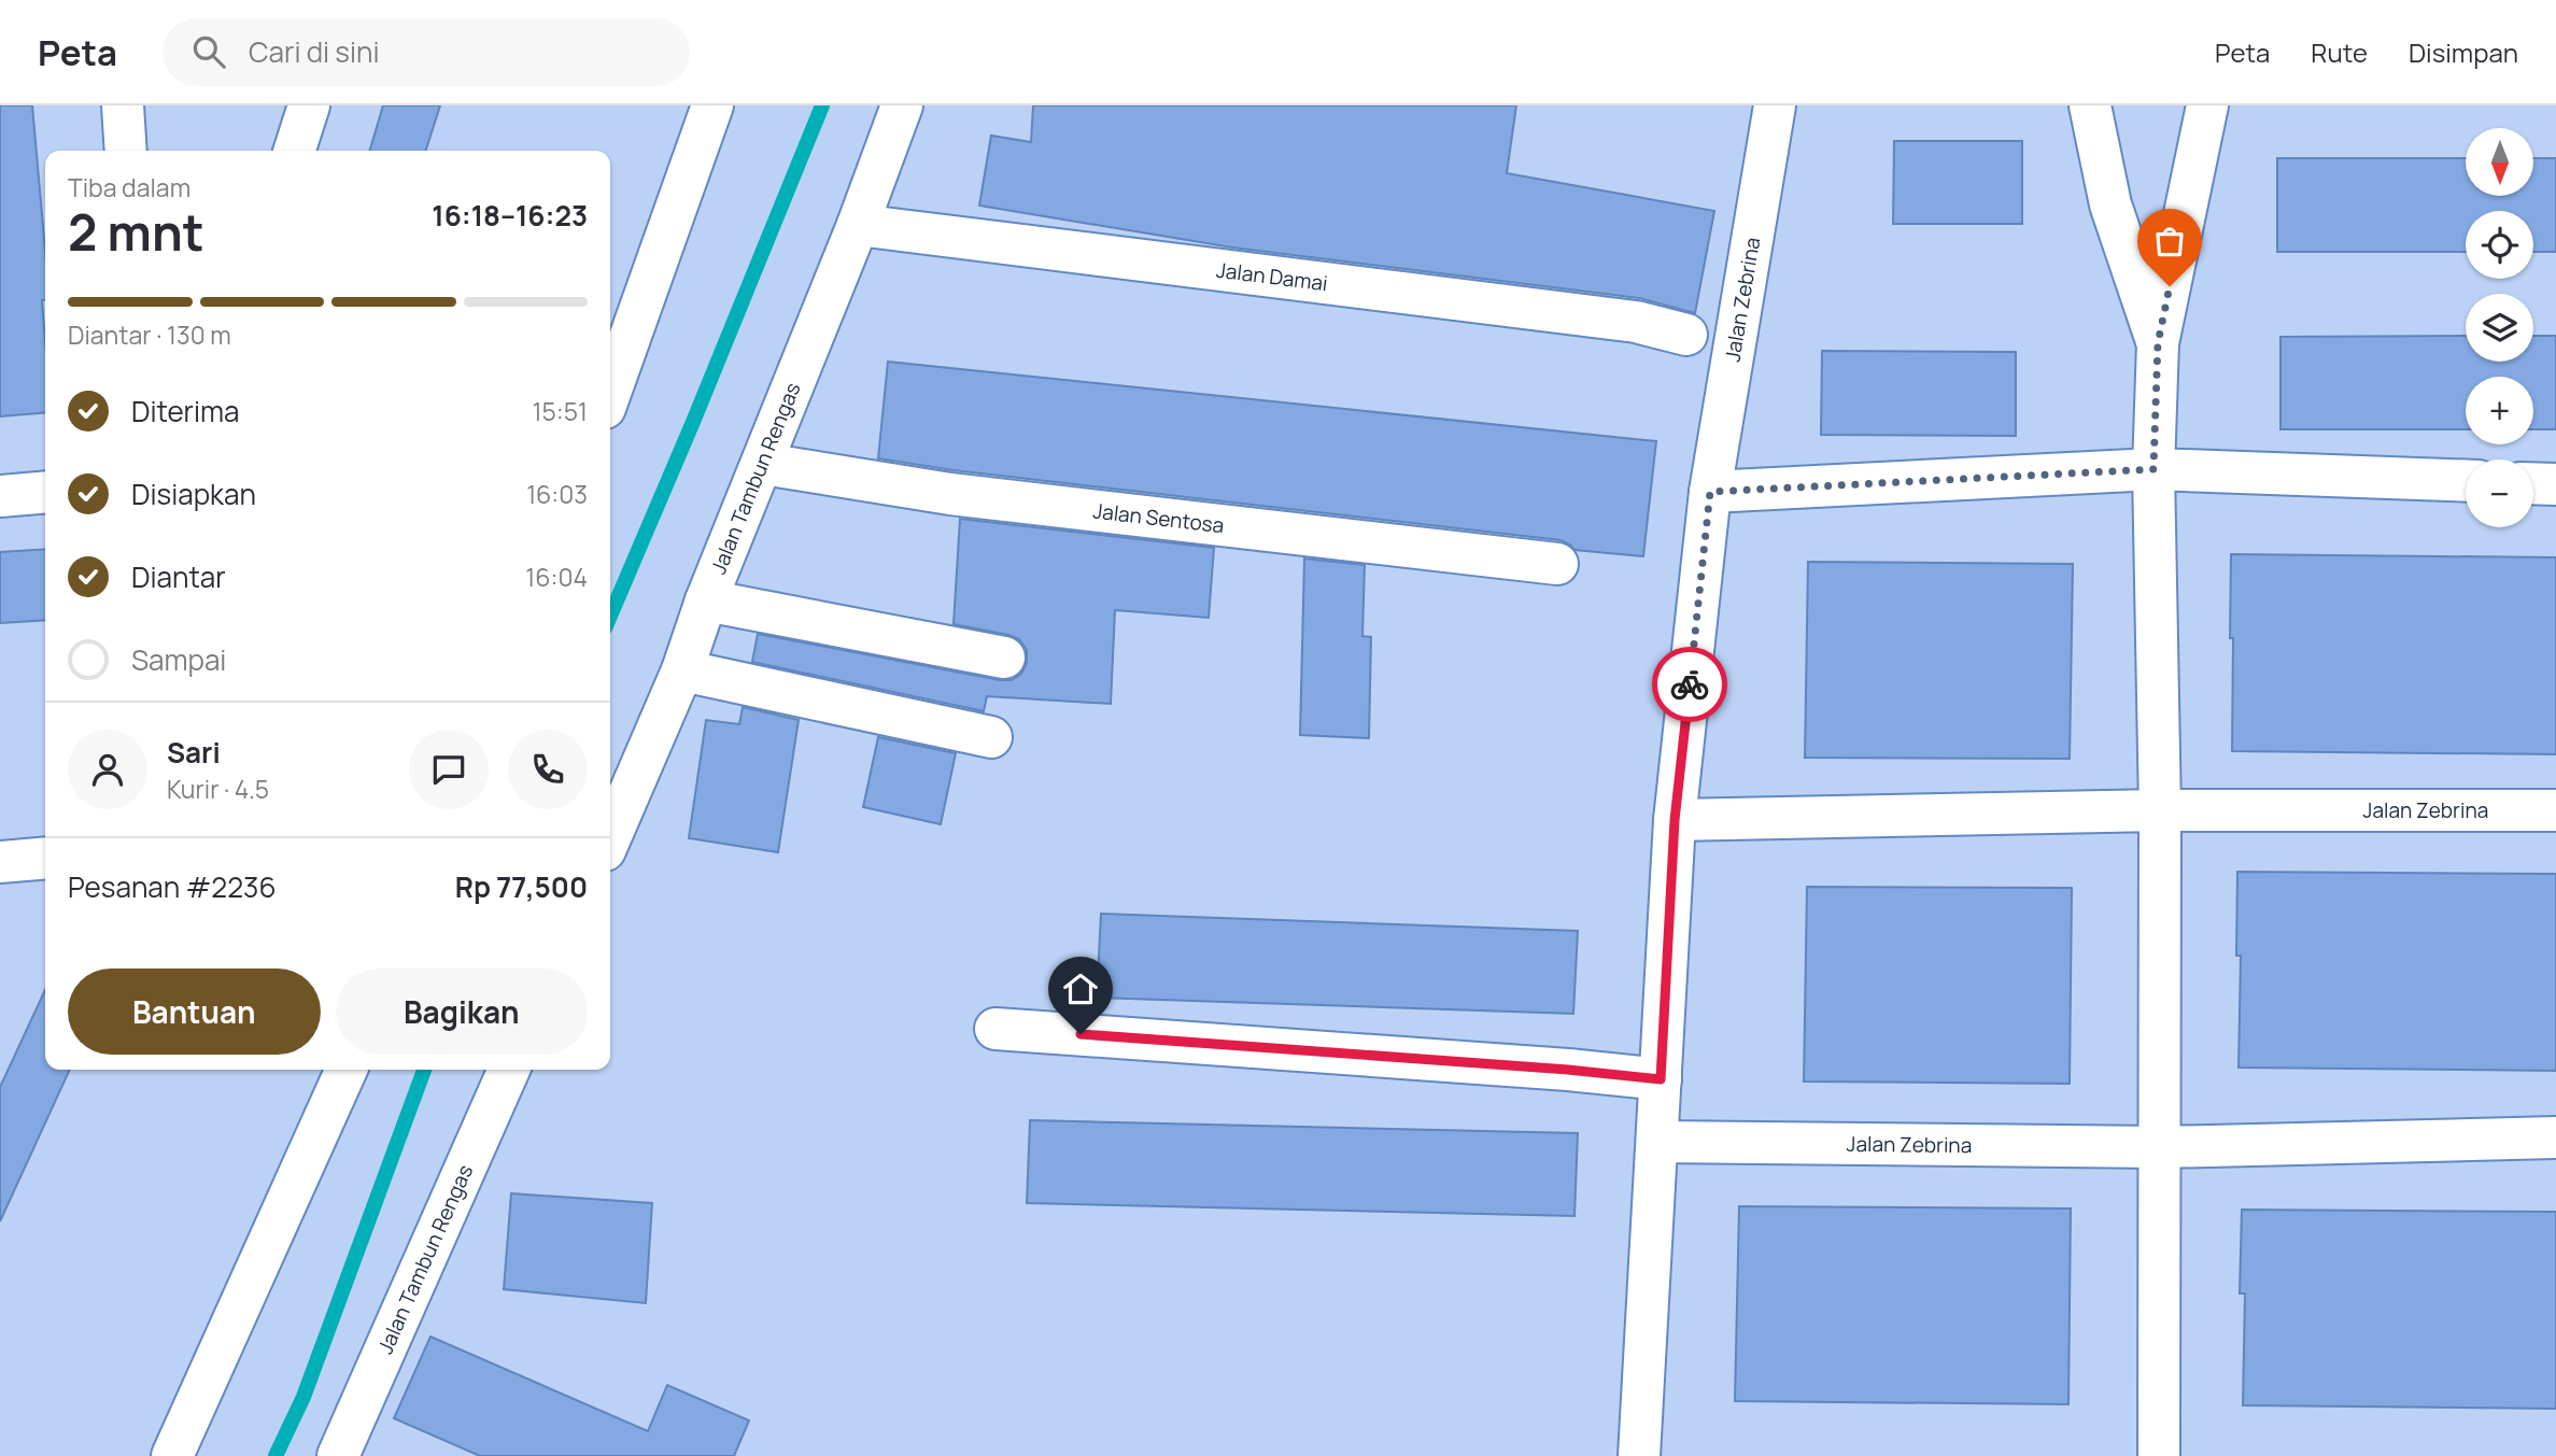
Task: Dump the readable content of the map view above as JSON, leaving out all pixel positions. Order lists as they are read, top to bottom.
{
  "streets": {
    "street": [
      "Jalan Damai",
      "Jalan Zebrina",
      "Jalan Tambun Rengas",
      "Jalan Sentosa"
    ]
  },
  "crossings": [
    ["Jalan Damai", "Jalan Tambun Rengas"],
    ["Jalan Tambun Rengas", "Jalan Sentosa"]
  ],
  "north": "bottom",
  "page": {
    "header": "Peta",
    "search": "Cari di sini",
    "nav": ["Peta", "Rute", "Disimpan"],
    "map_buttons": ["+", "−"],
    "heading": ["2 mnt", "Tiba dalam", "16:18–16:23"],
    "panel": [
      "Sari",
      "Kurir · 4.5",
      "Pesanan #2236",
      "Rp 77,500"
    ],
    "bar": "Diantar · 130 m",
    "list": [
      ["Diterima", "15:51"],
      ["Disiapkan", "16:03"],
      ["Diantar", "16:04"],
      "Sampai"
    ],
    "buttons": ["Bantuan", "Bagikan"]
  }
}
